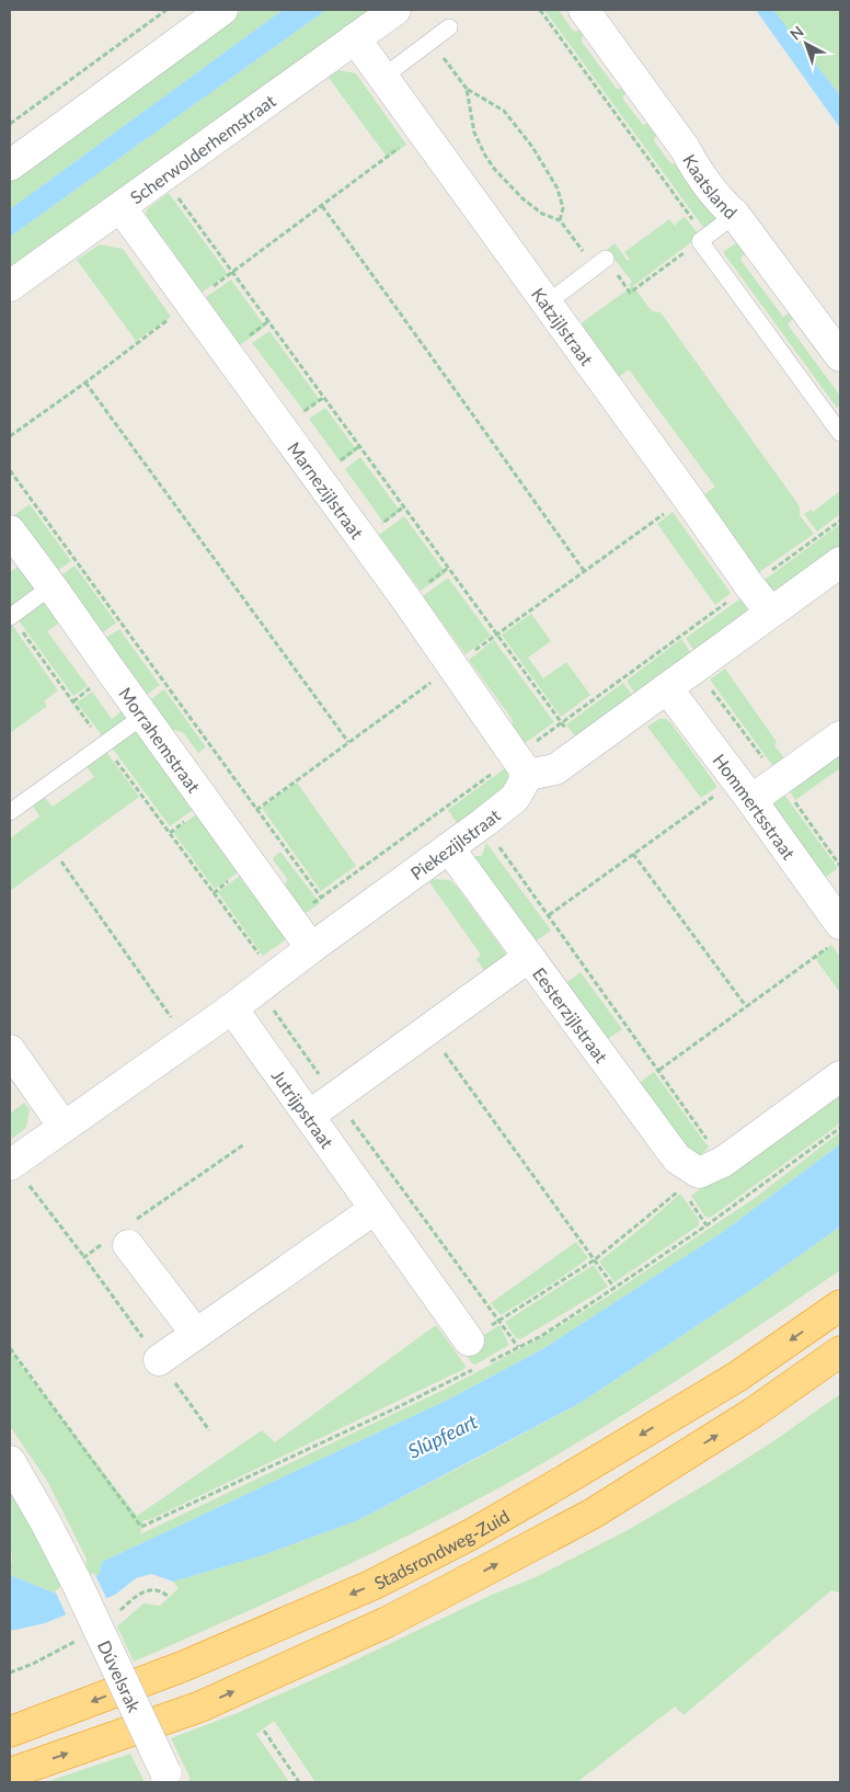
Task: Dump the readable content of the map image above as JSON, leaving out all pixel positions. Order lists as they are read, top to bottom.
{
  "streets": {
    "highway": ["Stadsrondweg-Zuid"],
    "street": [
      "Scherwolderhemstraat",
      "Kaatsland",
      "Katzijlstraat",
      "Marnezijlstraat",
      "Morrahemstraat",
      "Hommertsstraat",
      "Piekezijlstraat",
      "Eesterzijlstraat",
      "Jutrijpstraat",
      "Dúvelsrak"
    ]
  },
  "crossings": [
    ["Scherwolderhemstraat", "Katzijlstraat"],
    ["Scherwolderhemstraat", "Marnezijlstraat"],
    ["Marnezijlstraat", "Piekezijlstraat"],
    ["Morrahemstraat", "Piekezijlstraat"],
    ["Piekezijlstraat", "Eesterzijlstraat"],
    ["Piekezijlstraat", "Jutrijpstraat"]
  ],
  "water": ["Slûpfeart"],
  "north": "top left"
}
